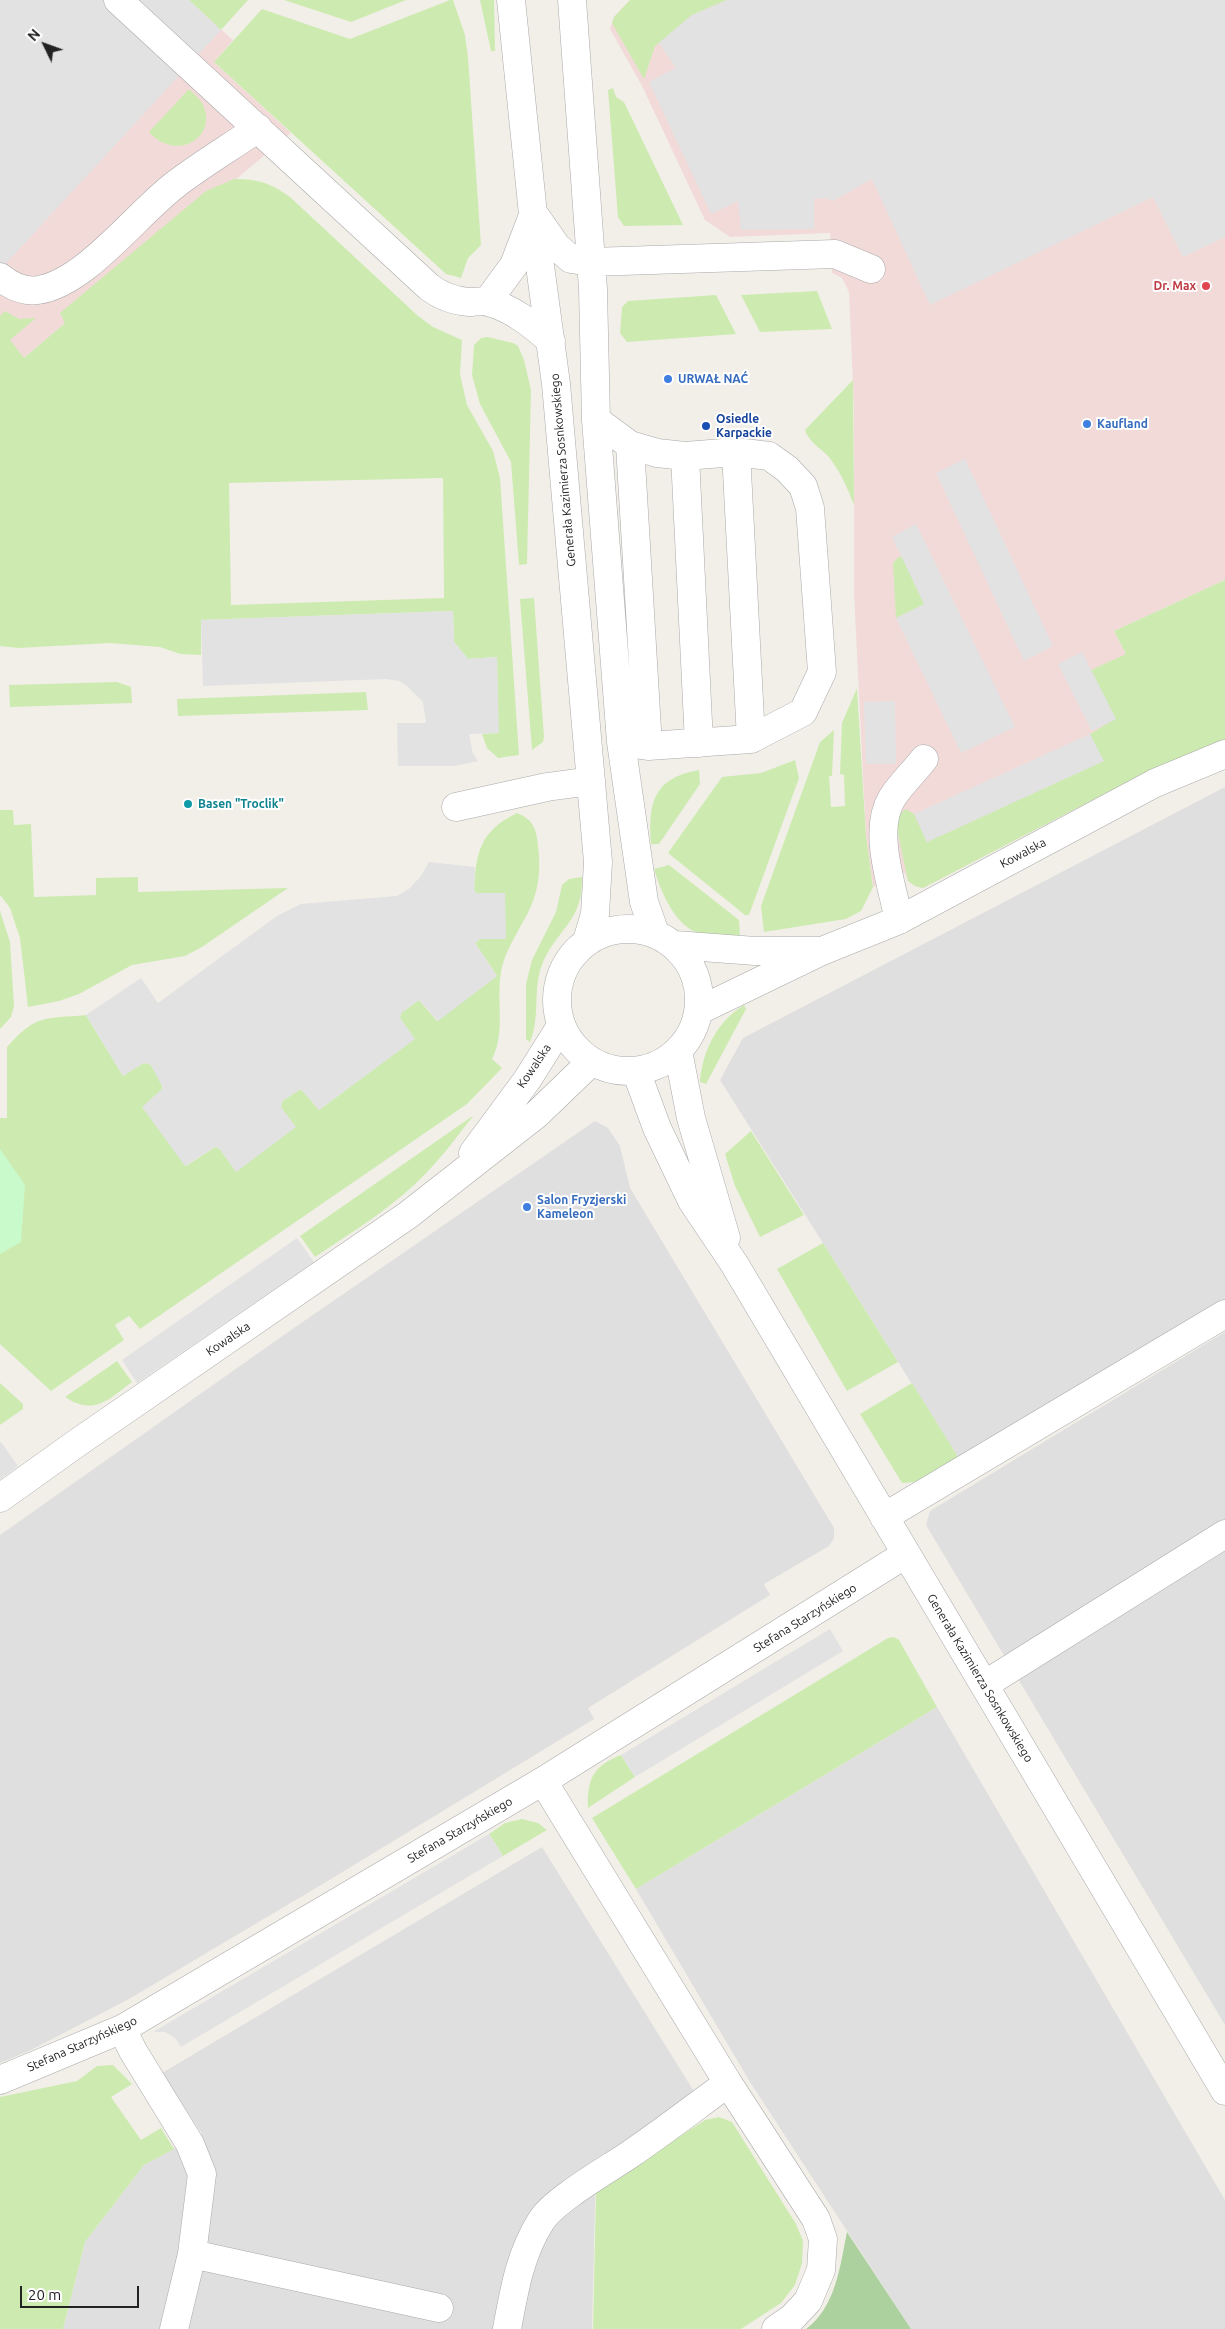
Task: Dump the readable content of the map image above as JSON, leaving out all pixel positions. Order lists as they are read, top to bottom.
{
  "streets": {
    "street": ["Generała Kazimierza Sosnkowskiego", "Kowalska", "Stefana Starzyńskiego"]
  },
  "crossings": [
    ["Generała Kazimierza Sosnkowskiego", "Kowalska"],
    ["Generała Kazimierza Sosnkowskiego", "Stefana Starzyńskiego"]
  ],
  "places": [
    "Dr. Max",
    "URWAŁ NAĆ",
    "Kaufland",
    "Osiedle Karpackie",
    "Basen \"Troclik\"",
    "Salon Fryzjerski Kameleon"
  ],
  "scale_bar": "20 m",
  "north": "top left"
}
